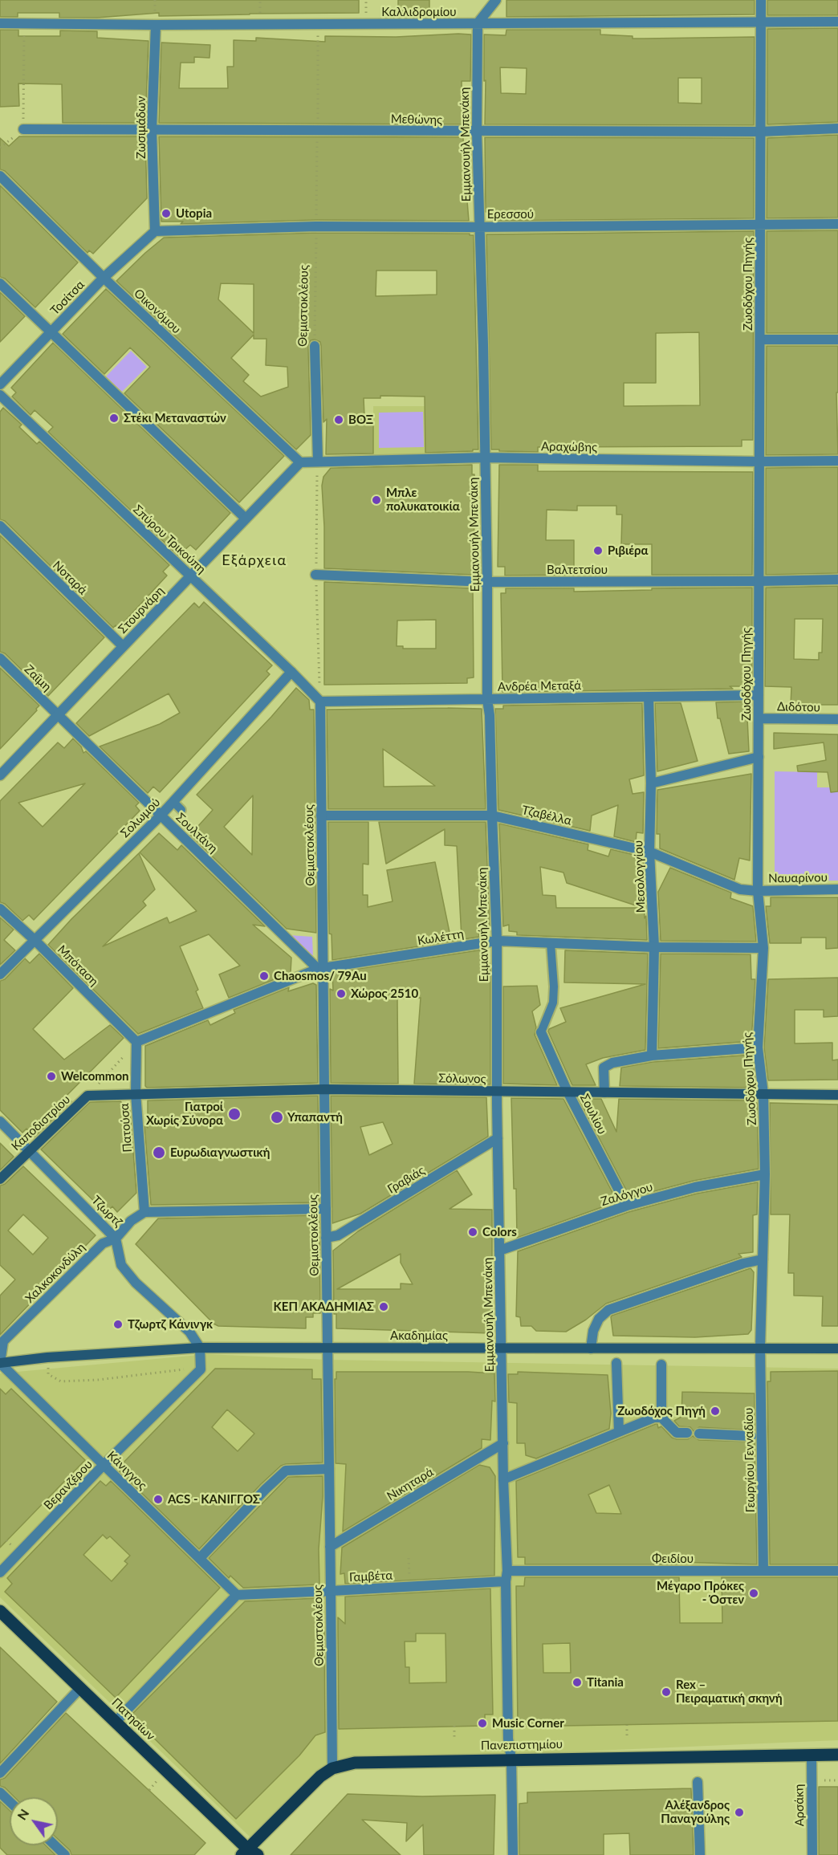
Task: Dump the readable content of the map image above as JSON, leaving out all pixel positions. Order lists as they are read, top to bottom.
{
  "streets": {
    "main road": [
      "Σόλωνος",
      "Καποδιστρίου",
      "Ακαδημίας",
      "Πατησίων",
      "Πανεπιστημίου"
    ],
    "street": [
      "Καλλιδρομίου",
      "Μεθώνης",
      "Ζωσιμάδων",
      "Εμμανουήλ Μπενάκη",
      "Ερεσσού",
      "Ζωοδόχου Πηγής",
      "Τοσίτσα",
      "Θεμιστοκλέους",
      "Οικονόμου",
      "Αραχώβης",
      "Σπύρου Τρικούπη",
      "Βαλτετσίου",
      "Νοταρά",
      "Στουρνάρη",
      "Ζαΐμη",
      "Ανδρέα Μεταξά",
      "Διδότου",
      "Τζαβέλλα",
      "Σολωμού",
      "Σουλτάνη",
      "Μεσολογγίου",
      "Ναυαρίνου",
      "Κωλέττη",
      "Μπόταση",
      "Σουλίου",
      "Πατούσα",
      "Γραβιάς",
      "Ζαλόγγου",
      "Τζωρτζ",
      "Χαλκοκονδύλη",
      "Γεωργίου Γενναδίου",
      "Κάνιγγος",
      "Νικηταρά",
      "Βερανζέρου",
      "Φειδίου",
      "Γαμβέτα",
      "Αρσάκη"
    ]
  },
  "crossings": [
    ["Καλλιδρομίου", "Ζωσιμάδων"],
    ["Καλλιδρομίου", "Εμμανουήλ Μπενάκη"],
    ["Καλλιδρομίου", "Ζωοδόχου Πηγής"],
    ["Μεθώνης", "Ζωσιμάδων"],
    ["Μεθώνης", "Εμμανουήλ Μπενάκη"],
    ["Μεθώνης", "Ζωοδόχου Πηγής"],
    ["Ζωσιμάδων", "Ερεσσού"],
    ["Ζωσιμάδων", "Τοσίτσα"],
    ["Εμμανουήλ Μπενάκη", "Ερεσσού"],
    ["Εμμανουήλ Μπενάκη", "Αραχώβης"],
    ["Εμμανουήλ Μπενάκη", "Βαλτετσίου"],
    ["Εμμανουήλ Μπενάκη", "Ανδρέα Μεταξά"],
    ["Εμμανουήλ Μπενάκη", "Τζαβέλλα"],
    ["Εμμανουήλ Μπενάκη", "Κωλέττη"],
    ["Εμμανουήλ Μπενάκη", "Σόλωνος"],
    ["Εμμανουήλ Μπενάκη", "Γραβιάς"],
    ["Εμμανουήλ Μπενάκη", "Ζαλόγγου"],
    ["Εμμανουήλ Μπενάκη", "Ακαδημίας"],
    ["Εμμανουήλ Μπενάκη", "Νικηταρά"],
    ["Εμμανουήλ Μπενάκη", "Φειδίου"],
    ["Εμμανουήλ Μπενάκη", "Γαμβέτα"],
    ["Εμμανουήλ Μπενάκη", "Πανεπιστημίου"],
    ["Ερεσσού", "Ζωοδόχου Πηγής"],
    ["Ερεσσού", "Τοσίτσα"],
    ["Ερεσσού", "Θεμιστοκλέους"],
    ["Ζωοδόχου Πηγής", "Αραχώβης"],
    ["Ζωοδόχου Πηγής", "Βαλτετσίου"],
    ["Ζωοδόχου Πηγής", "Ανδρέα Μεταξά"],
    ["Ζωοδόχου Πηγής", "Διδότου"],
    ["Ζωοδόχου Πηγής", "Τζαβέλλα"],
    ["Ζωοδόχου Πηγής", "Ναυαρίνου"],
    ["Ζωοδόχου Πηγής", "Κωλέττη"],
    ["Ζωοδόχου Πηγής", "Σόλωνος"],
    ["Ζωοδόχου Πηγής", "Ζαλόγγου"],
    ["Ζωοδόχου Πηγής", "Ακαδημίας"],
    ["Ζωοδόχου Πηγής", "Γεωργίου Γενναδίου"],
    ["Τοσίτσα", "Οικονόμου"],
    ["Θεμιστοκλέους", "Αραχώβης"],
    ["Θεμιστοκλέους", "Σπύρου Τρικούπη"],
    ["Θεμιστοκλέους", "Ανδρέα Μεταξά"],
    ["Θεμιστοκλέους", "Τζαβέλλα"],
    ["Θεμιστοκλέους", "Σουλτάνη"],
    ["Θεμιστοκλέους", "Κωλέττη"],
    ["Θεμιστοκλέους", "Σόλωνος"],
    ["Θεμιστοκλέους", "Γραβιάς"],
    ["Θεμιστοκλέους", "Ακαδημίας"],
    ["Θεμιστοκλέους", "Νικηταρά"],
    ["Θεμιστοκλέους", "Γαμβέτα"],
    ["Θεμιστοκλέους", "Πανεπιστημίου"],
    ["Οικονόμου", "Αραχώβης"],
    ["Οικονόμου", "Στουρνάρη"],
    ["Αραχώβης", "Στουρνάρη"],
    ["Σπύρου Τρικούπη", "Στουρνάρη"],
    ["Σπύρου Τρικούπη", "Ανδρέα Μεταξά"],
    ["Σπύρου Τρικούπη", "Σολωμού"],
    ["Νοταρά", "Στουρνάρη"],
    ["Στουρνάρη", "Ζαΐμη"],
    ["Στουρνάρη", "Σουλτάνη"],
    ["Ζαΐμη", "Σουλτάνη"],
    ["Ανδρέα Μεταξά", "Μεσολογγίου"],
    ["Τζαβέλλα", "Μεσολογγίου"],
    ["Τζαβέλλα", "Ναυαρίνου"],
    ["Σολωμού", "Σουλτάνη"],
    ["Σολωμού", "Μπόταση"],
    ["Σουλτάνη", "Κωλέττη"],
    ["Μεσολογγίου", "Κωλέττη"],
    ["Κωλέττη", "Μπόταση"],
    ["Κωλέττη", "Καποδιστρίου"],
    ["Κωλέττη", "Πατούσα"],
    ["Μπόταση", "Καποδιστρίου"],
    ["Μπόταση", "Πατούσα"],
    ["Σόλωνος", "Σουλίου"],
    ["Σόλωνος", "Καποδιστρίου"],
    ["Σόλωνος", "Πατούσα"],
    ["Σουλίου", "Ζαλόγγου"],
    ["Καποδιστρίου", "Πατούσα"],
    ["Καποδιστρίου", "Τζωρτζ"],
    ["Πατούσα", "Χαλκοκονδύλη"],
    ["Τζωρτζ", "Χαλκοκονδύλη"],
    ["Τζωρτζ", "Ακαδημίας"],
    ["Τζωρτζ", "Βερανζέρου"],
    ["Χαλκοκονδύλη", "Ακαδημίας"],
    ["Χαλκοκονδύλη", "Κάνιγγος"],
    ["Ακαδημίας", "Γεωργίου Γενναδίου"],
    ["Ακαδημίας", "Κάνιγγος"],
    ["Ακαδημίας", "Βερανζέρου"],
    ["Γεωργίου Γενναδίου", "Φειδίου"],
    ["Κάνιγγος", "Βερανζέρου"],
    ["Κάνιγγος", "Γαμβέτα"],
    ["Πατησίων", "Πανεπιστημίου"],
    ["Πανεπιστημίου", "Αρσάκη"]
  ],
  "districts": ["Εξάρχεια"],
  "places": [
    "Utopia",
    "Στέκι Μεταναστών",
    "ΒΟΞ",
    "Μπλε πολυκατοικία",
    "Ριβιέρα",
    "Chaosmos/ 79Au",
    "Χώρος 2510",
    "Welcommon",
    "Γιατροί Χωρίς Σύνορα",
    "Υπαπαντή",
    "Ευρωδιαγνωστική",
    "Colors",
    "ΚΕΠ ΑΚΑΔΗΜΙΑΣ",
    "Τζωρτζ Κάνινγκ",
    "Ζωοδόχος Πηγή",
    "ACS - ΚΑΝΙΓΓΟΣ",
    "Μέγαρο Πρόκες - Όστεν",
    "Titania",
    "Rex – Πειραματική σκηνή",
    "Music Corner",
    "Αλέξανδρος Παναγούλης"
  ],
  "north": "top left"
}
